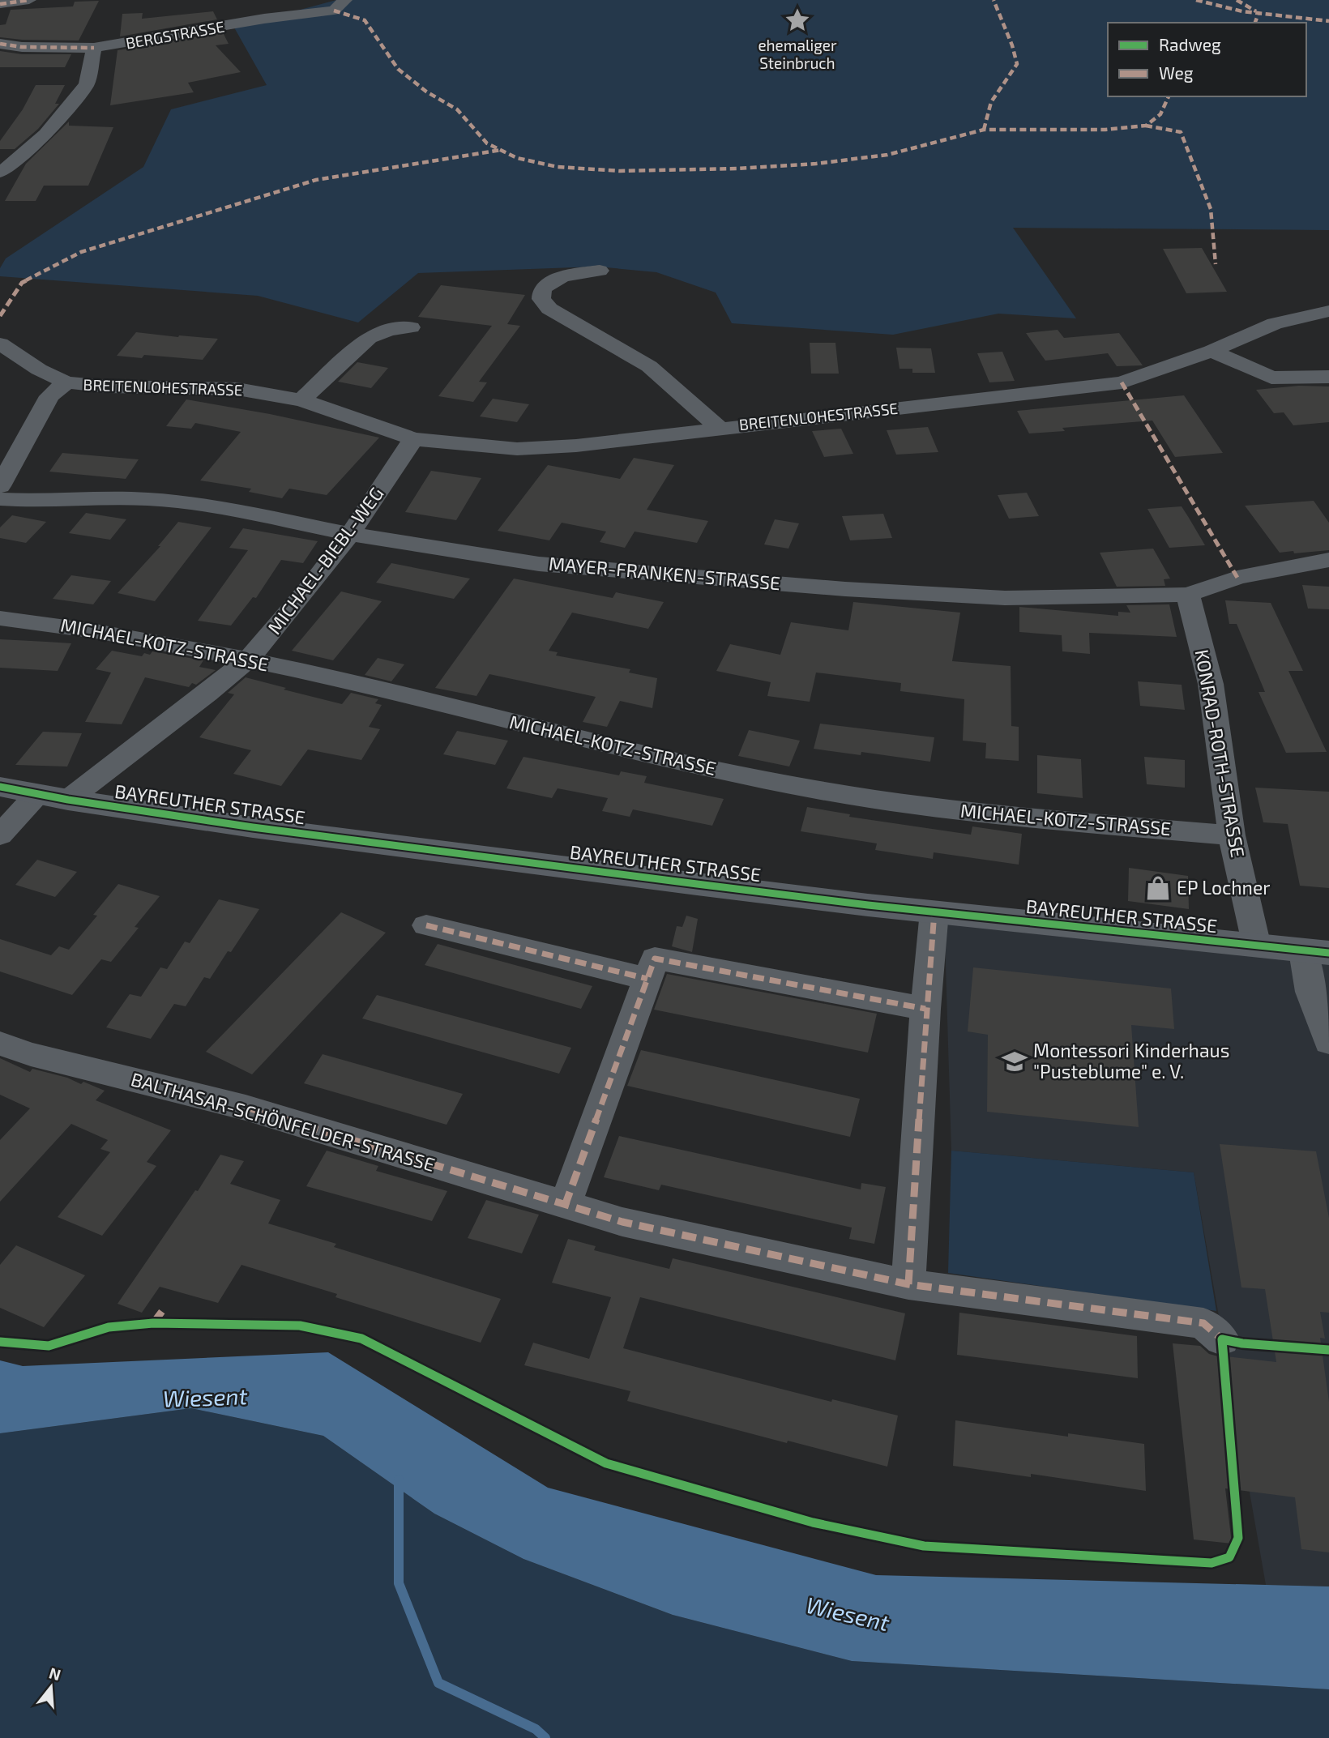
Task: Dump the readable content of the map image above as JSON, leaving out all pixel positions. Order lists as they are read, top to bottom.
{
  "streets": {
    "main road": ["BAYREUTHER STRASSE"],
    "street": [
      "BERGSTRASSE",
      "BREITENLOHESTRASSE",
      "MICHAEL-BIEBL-WEG",
      "MAYER-FRANKEN-STRASSE",
      "MICHAEL-KOTZ-STRASSE",
      "KONRAD-ROTH-STRASSE",
      "BALTHASAR-SCHÖNFELDER-STRASSE"
    ]
  },
  "crossings": [
    ["BREITENLOHESTRASSE", "MICHAEL-BIEBL-WEG"],
    ["MICHAEL-BIEBL-WEG", "MAYER-FRANKEN-STRASSE"],
    ["MICHAEL-BIEBL-WEG", "MICHAEL-KOTZ-STRASSE"],
    ["MICHAEL-BIEBL-WEG", "BAYREUTHER STRASSE"],
    ["MAYER-FRANKEN-STRASSE", "KONRAD-ROTH-STRASSE"],
    ["MICHAEL-KOTZ-STRASSE", "KONRAD-ROTH-STRASSE"],
    ["KONRAD-ROTH-STRASSE", "BAYREUTHER STRASSE"]
  ],
  "water": ["Wiesent"],
  "places": {
    "place": ["ehemaliger Steinbruch"],
    "shop": ["EP Lochner"],
    "school or university": ["Montessori Kinderhaus \"Pusteblume\" e. V."]
  },
  "legend": ["Radweg", "Weg"],
  "north": "top"
}
